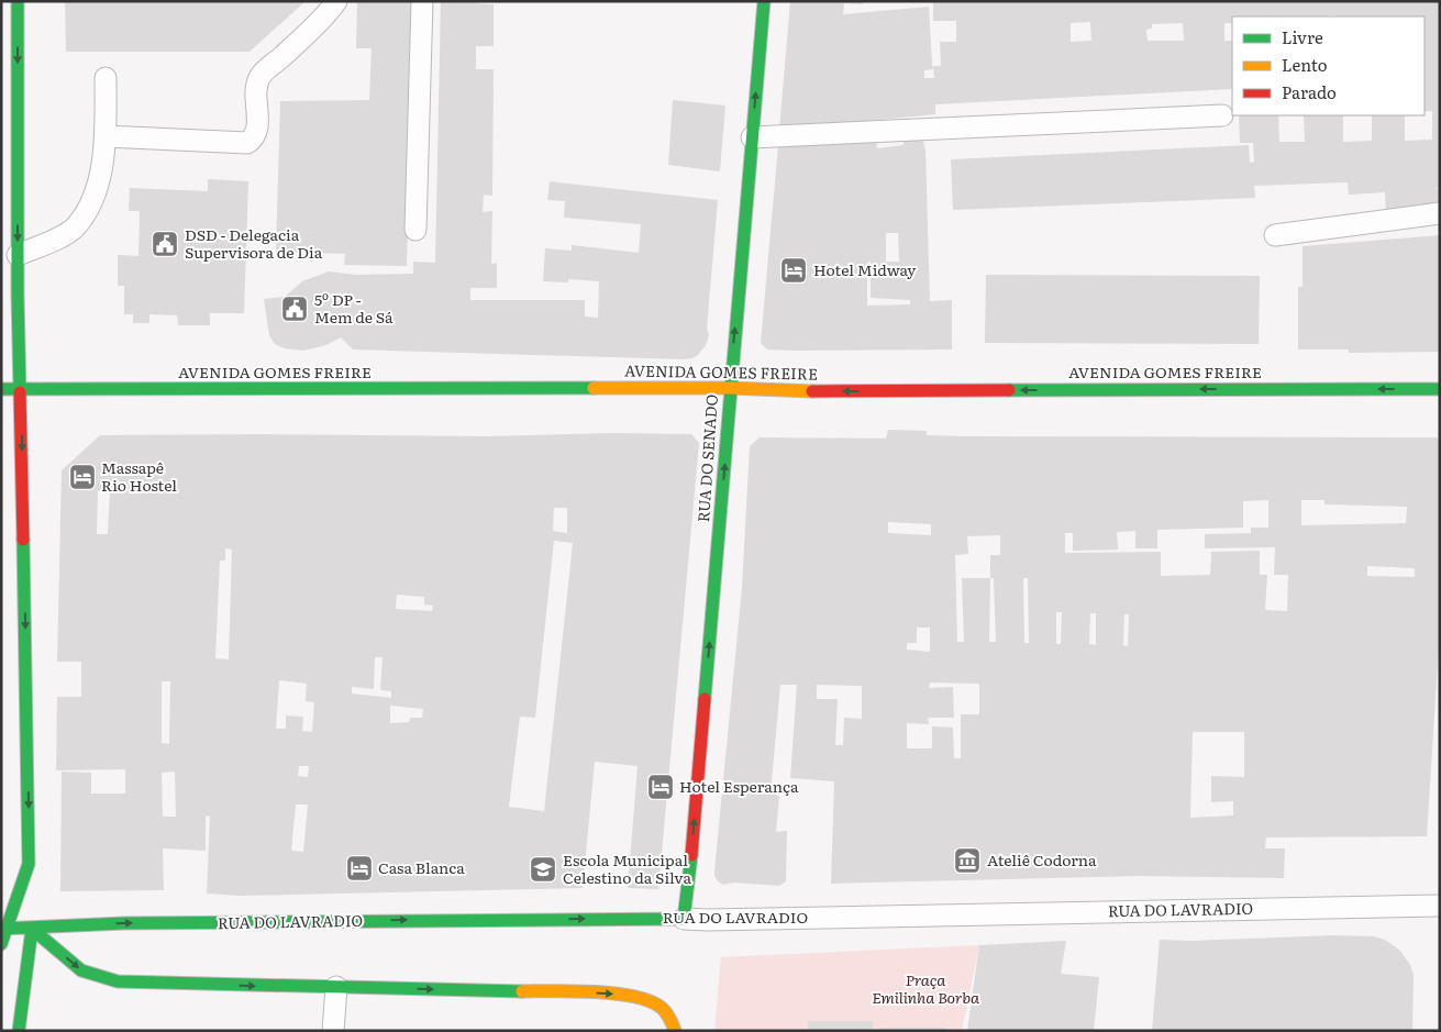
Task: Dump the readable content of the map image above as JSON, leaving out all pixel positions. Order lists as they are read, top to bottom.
{
  "streets": {
    "street": ["AVENIDA GOMES FREIRE", "RUA DO SENADO", "RUA DO LAVRADIO"]
  },
  "crossings": [
    ["AVENIDA GOMES FREIRE", "RUA DO SENADO"],
    ["RUA DO SENADO", "RUA DO LAVRADIO"]
  ],
  "one_way": ["AVENIDA GOMES FREIRE", "RUA DO SENADO", "RUA DO LAVRADIO"],
  "parks": ["Praça Emilinha Borba"],
  "places": {
    "public building": ["DSD - Delegacia Supervisora de Dia", "5º DP - Mem de Sá"],
    "hotel": [
      "Hotel Midway",
      "Massapê Rio Hostel",
      "Hotel Esperança",
      "Casa Blanca"
    ],
    "museum": ["Ateliê Codorna"],
    "school or university": ["Escola Municipal Celestino da Silva"]
  },
  "legend": ["Livre", "Lento", "Parado"]
}
